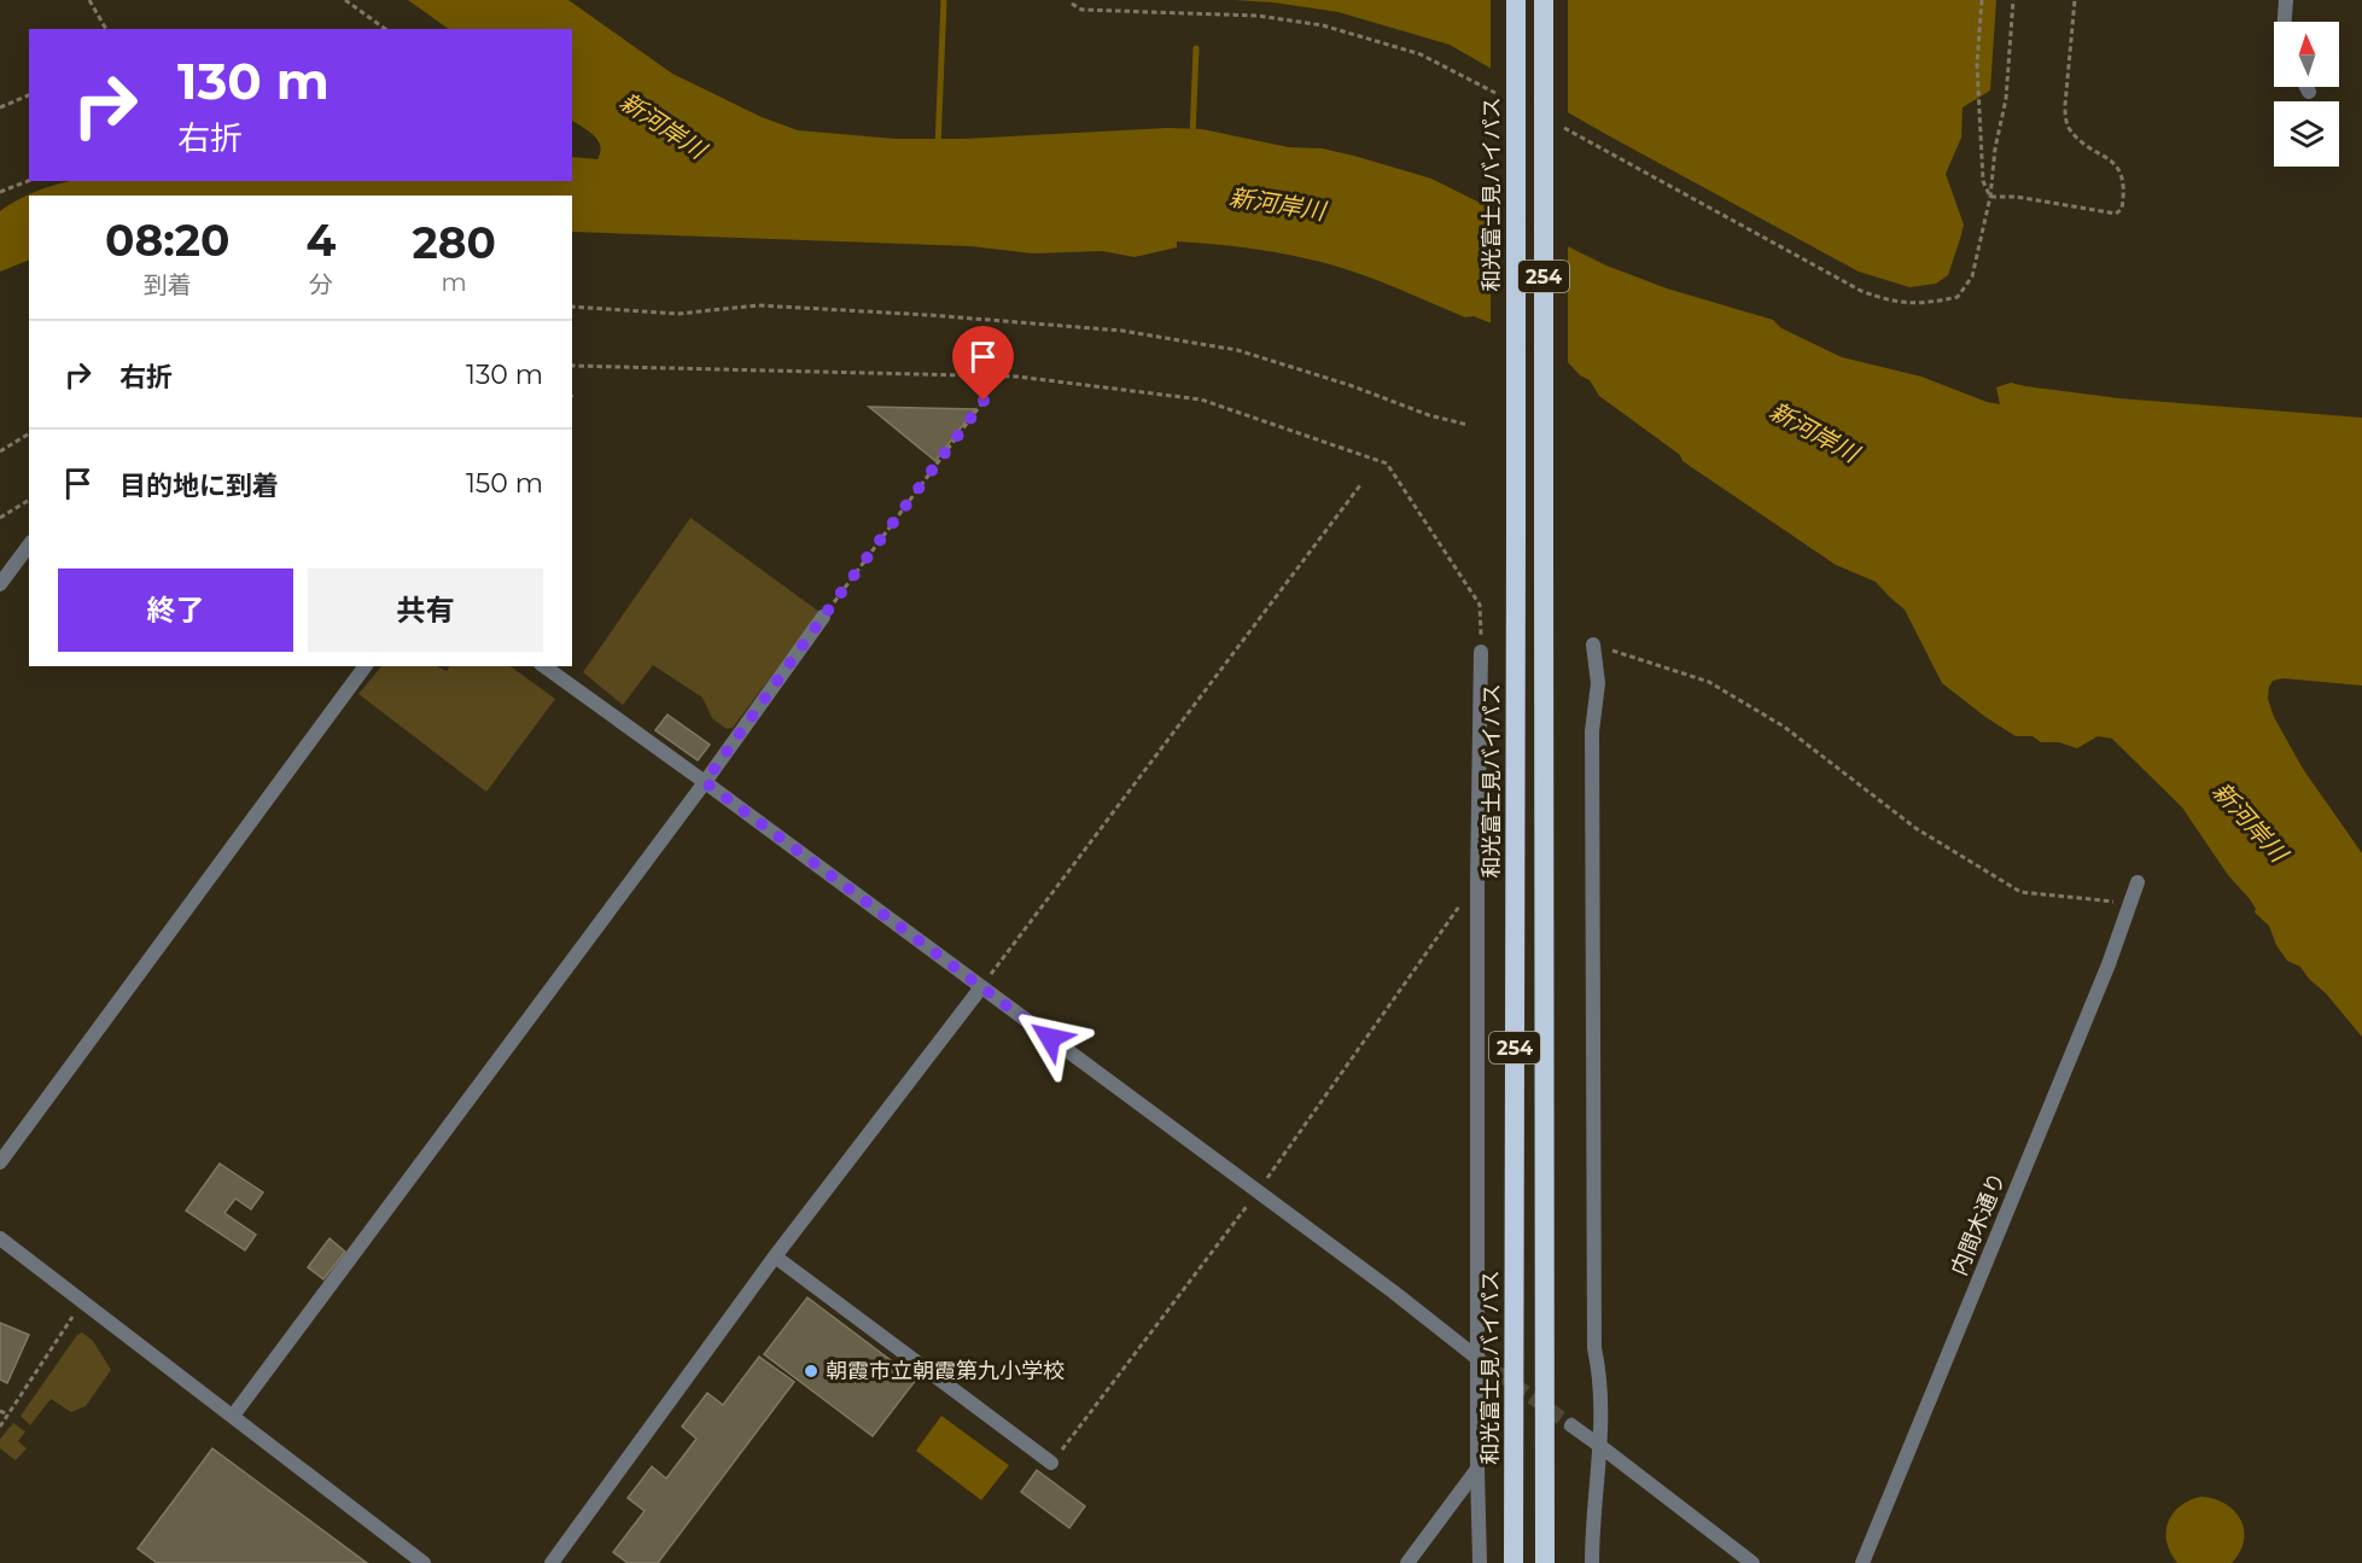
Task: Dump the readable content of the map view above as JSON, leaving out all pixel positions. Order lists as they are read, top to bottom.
{
  "streets": {
    "highway": ["和光富士見バイパス", "254"],
    "street": ["内間木通り"]
  },
  "water": ["新河岸川"],
  "places": ["朝霞市立朝霞第九小学校"],
  "north": "top",
  "page": {
    "turn": ["130 m", "右折"],
    "eta": [
      "08:20",
      "到着",
      "4",
      "分",
      "280",
      "m"
    ],
    "list": [
      {
        "name": "右折",
        "value": "130 m"
      },
      {
        "name": "目的地に到着",
        "value": "150 m"
      }
    ],
    "buttons": ["終了", "共有"]
  }
}
